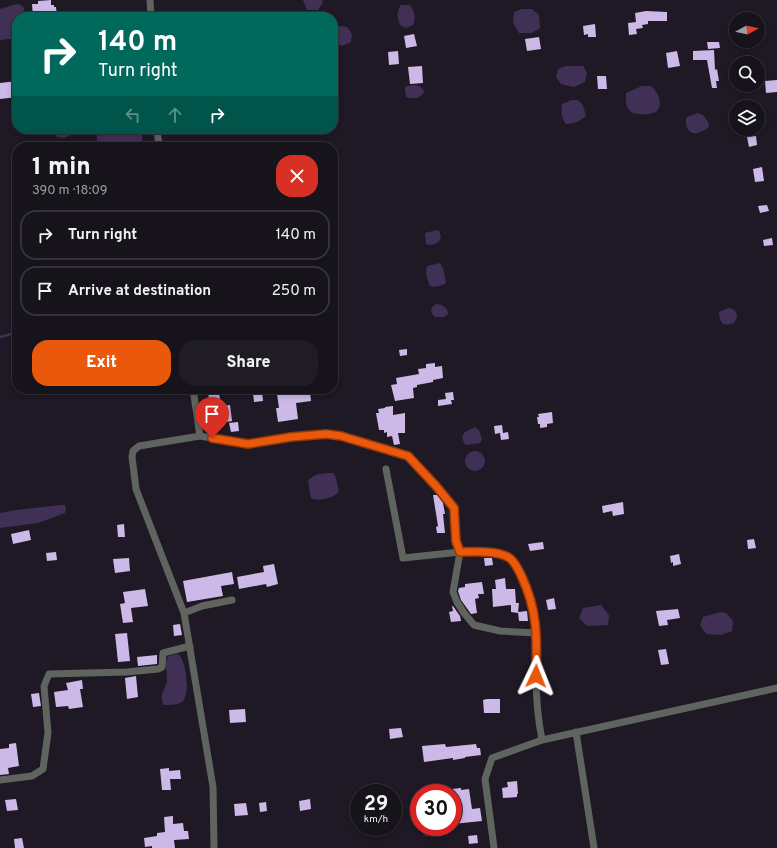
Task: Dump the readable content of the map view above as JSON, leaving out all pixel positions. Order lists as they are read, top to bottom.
{
  "north": "right",
  "page": {
    "turn": ["140 m", "Turn right"],
    "heading": ["1 min", "390 m · 18:09"],
    "list": [
      {
        "name": "Turn right",
        "value": "140 m"
      },
      {
        "name": "Arrive at destination",
        "value": "250 m"
      }
    ],
    "buttons": ["Exit", "Share"],
    "speed": "29 km/h",
    "limit": "30"
  }
}
